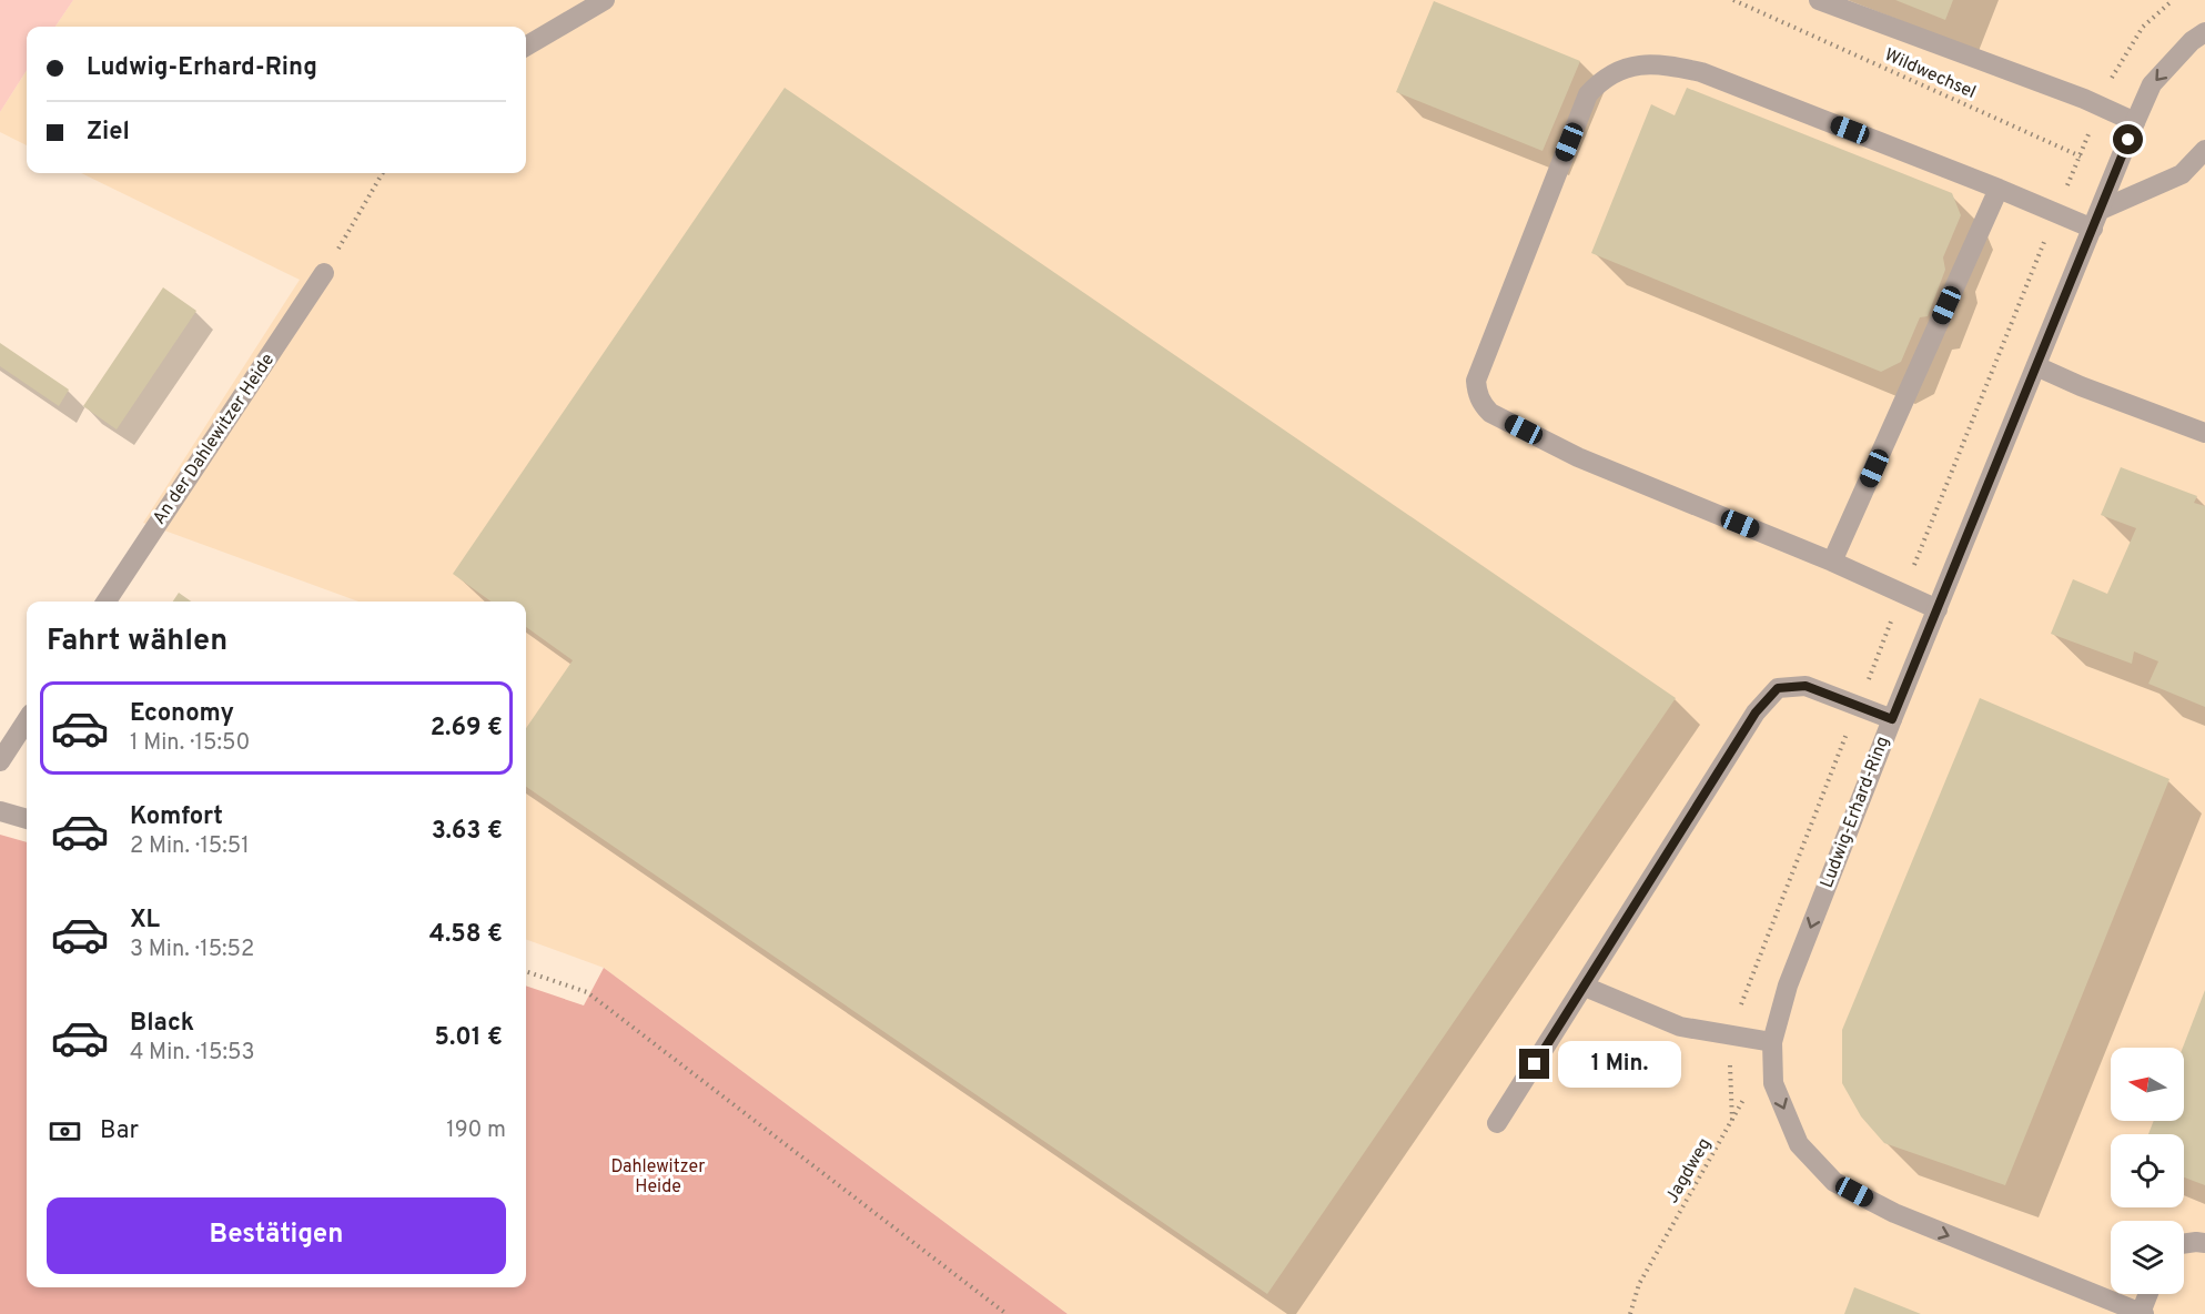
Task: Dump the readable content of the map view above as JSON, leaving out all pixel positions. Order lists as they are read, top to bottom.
{
  "streets": {
    "street": ["An der Dahlewitzer Heide", "Ludwig-Erhard-Ring"],
    "path": ["Wildwechsel", "Jagdweg"]
  },
  "crossings": [
    ["Wildwechsel", "Ludwig-Erhard-Ring"]
  ],
  "parks": ["Dahlewitzer Heide"],
  "north": "left",
  "page": {
    "banner": ["Ludwig-Erhard-Ring", "Ziel"],
    "heading": "Fahrt wählen",
    "list": [
      {
        "name": "Economy",
        "note": "1 Min. · 15:50",
        "value": "2.69 €"
      },
      {
        "name": "Komfort",
        "note": "2 Min. · 15:51",
        "value": "3.63 €"
      },
      {
        "name": "XL",
        "note": "3 Min. · 15:52",
        "value": "4.58 €"
      },
      {
        "name": "Black",
        "note": "4 Min. · 15:53",
        "value": "5.01 €"
      }
    ],
    "bubble": "1 Min.",
    "pay": ["Bar", "190 m"],
    "buttons": "Bestätigen"
  }
}
